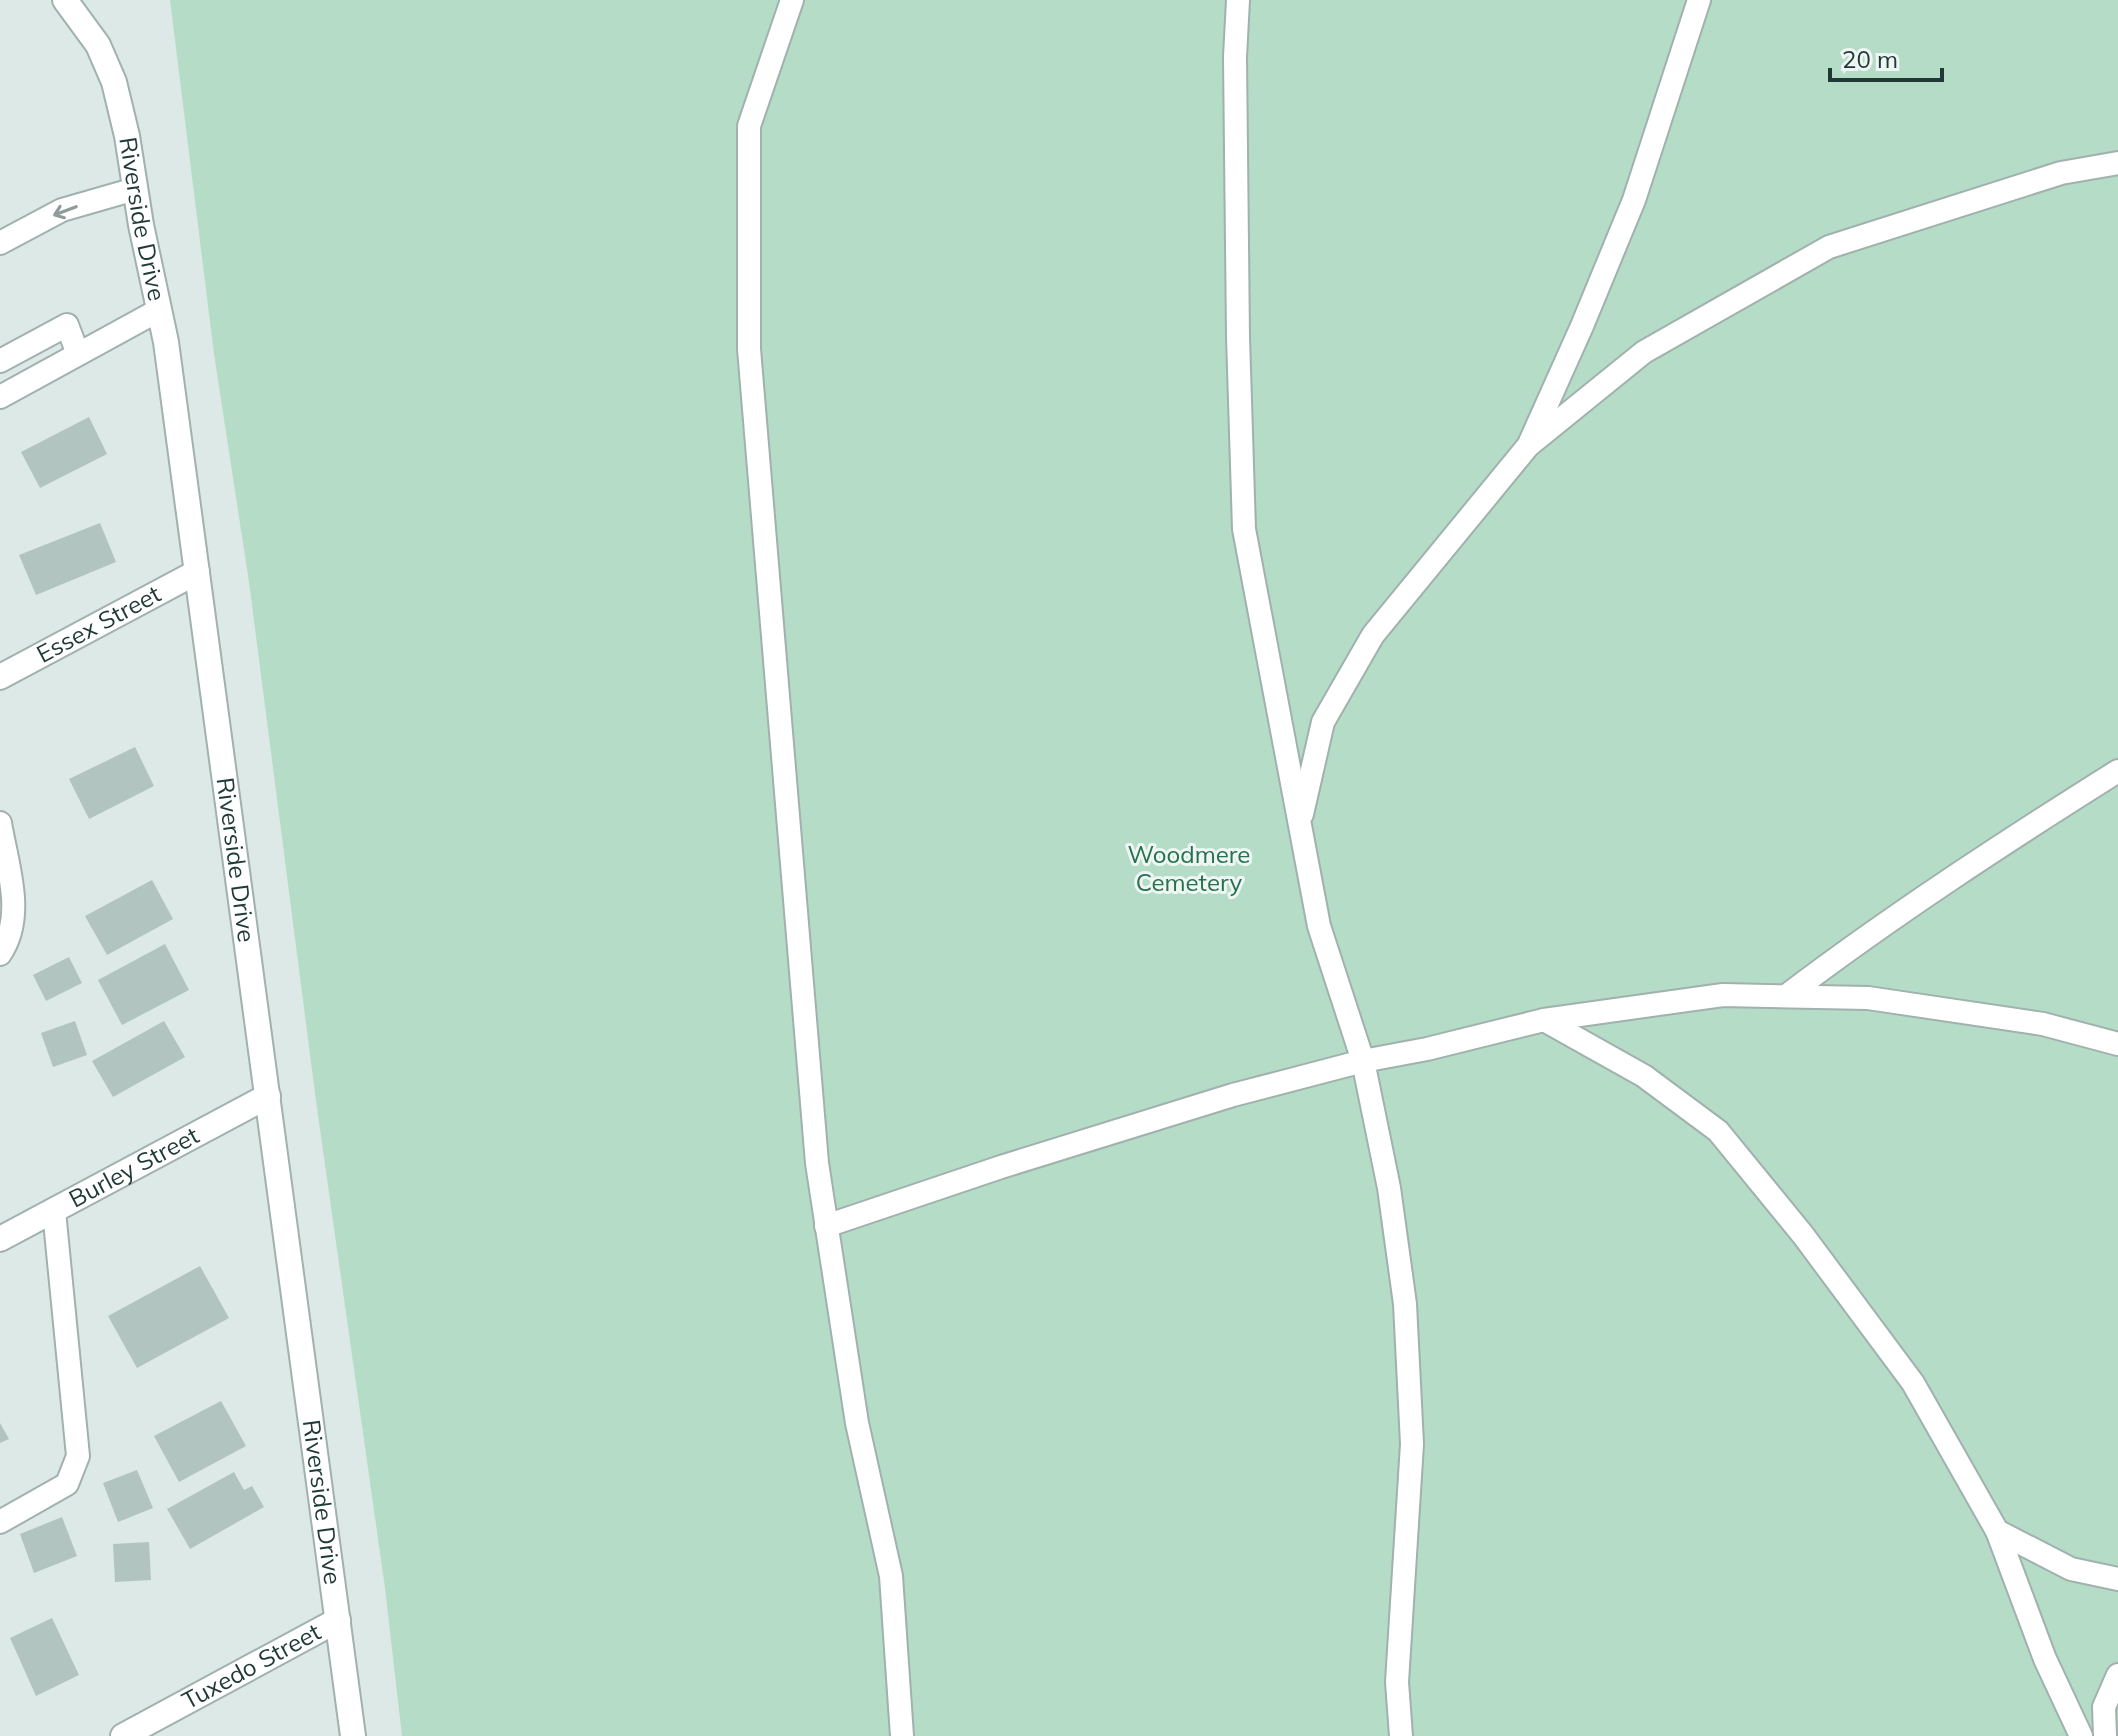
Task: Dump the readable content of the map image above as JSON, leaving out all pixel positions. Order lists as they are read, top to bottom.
{
  "streets": {
    "street": [
      "Riverside Drive",
      "Essex Street",
      "Burley Street",
      "Tuxedo Street"
    ]
  },
  "crossings": [
    ["Riverside Drive", "Essex Street"],
    ["Riverside Drive", "Burley Street"],
    ["Riverside Drive", "Tuxedo Street"]
  ],
  "parks": ["Woodmere Cemetery"],
  "scale_bar": "20 m"
}
